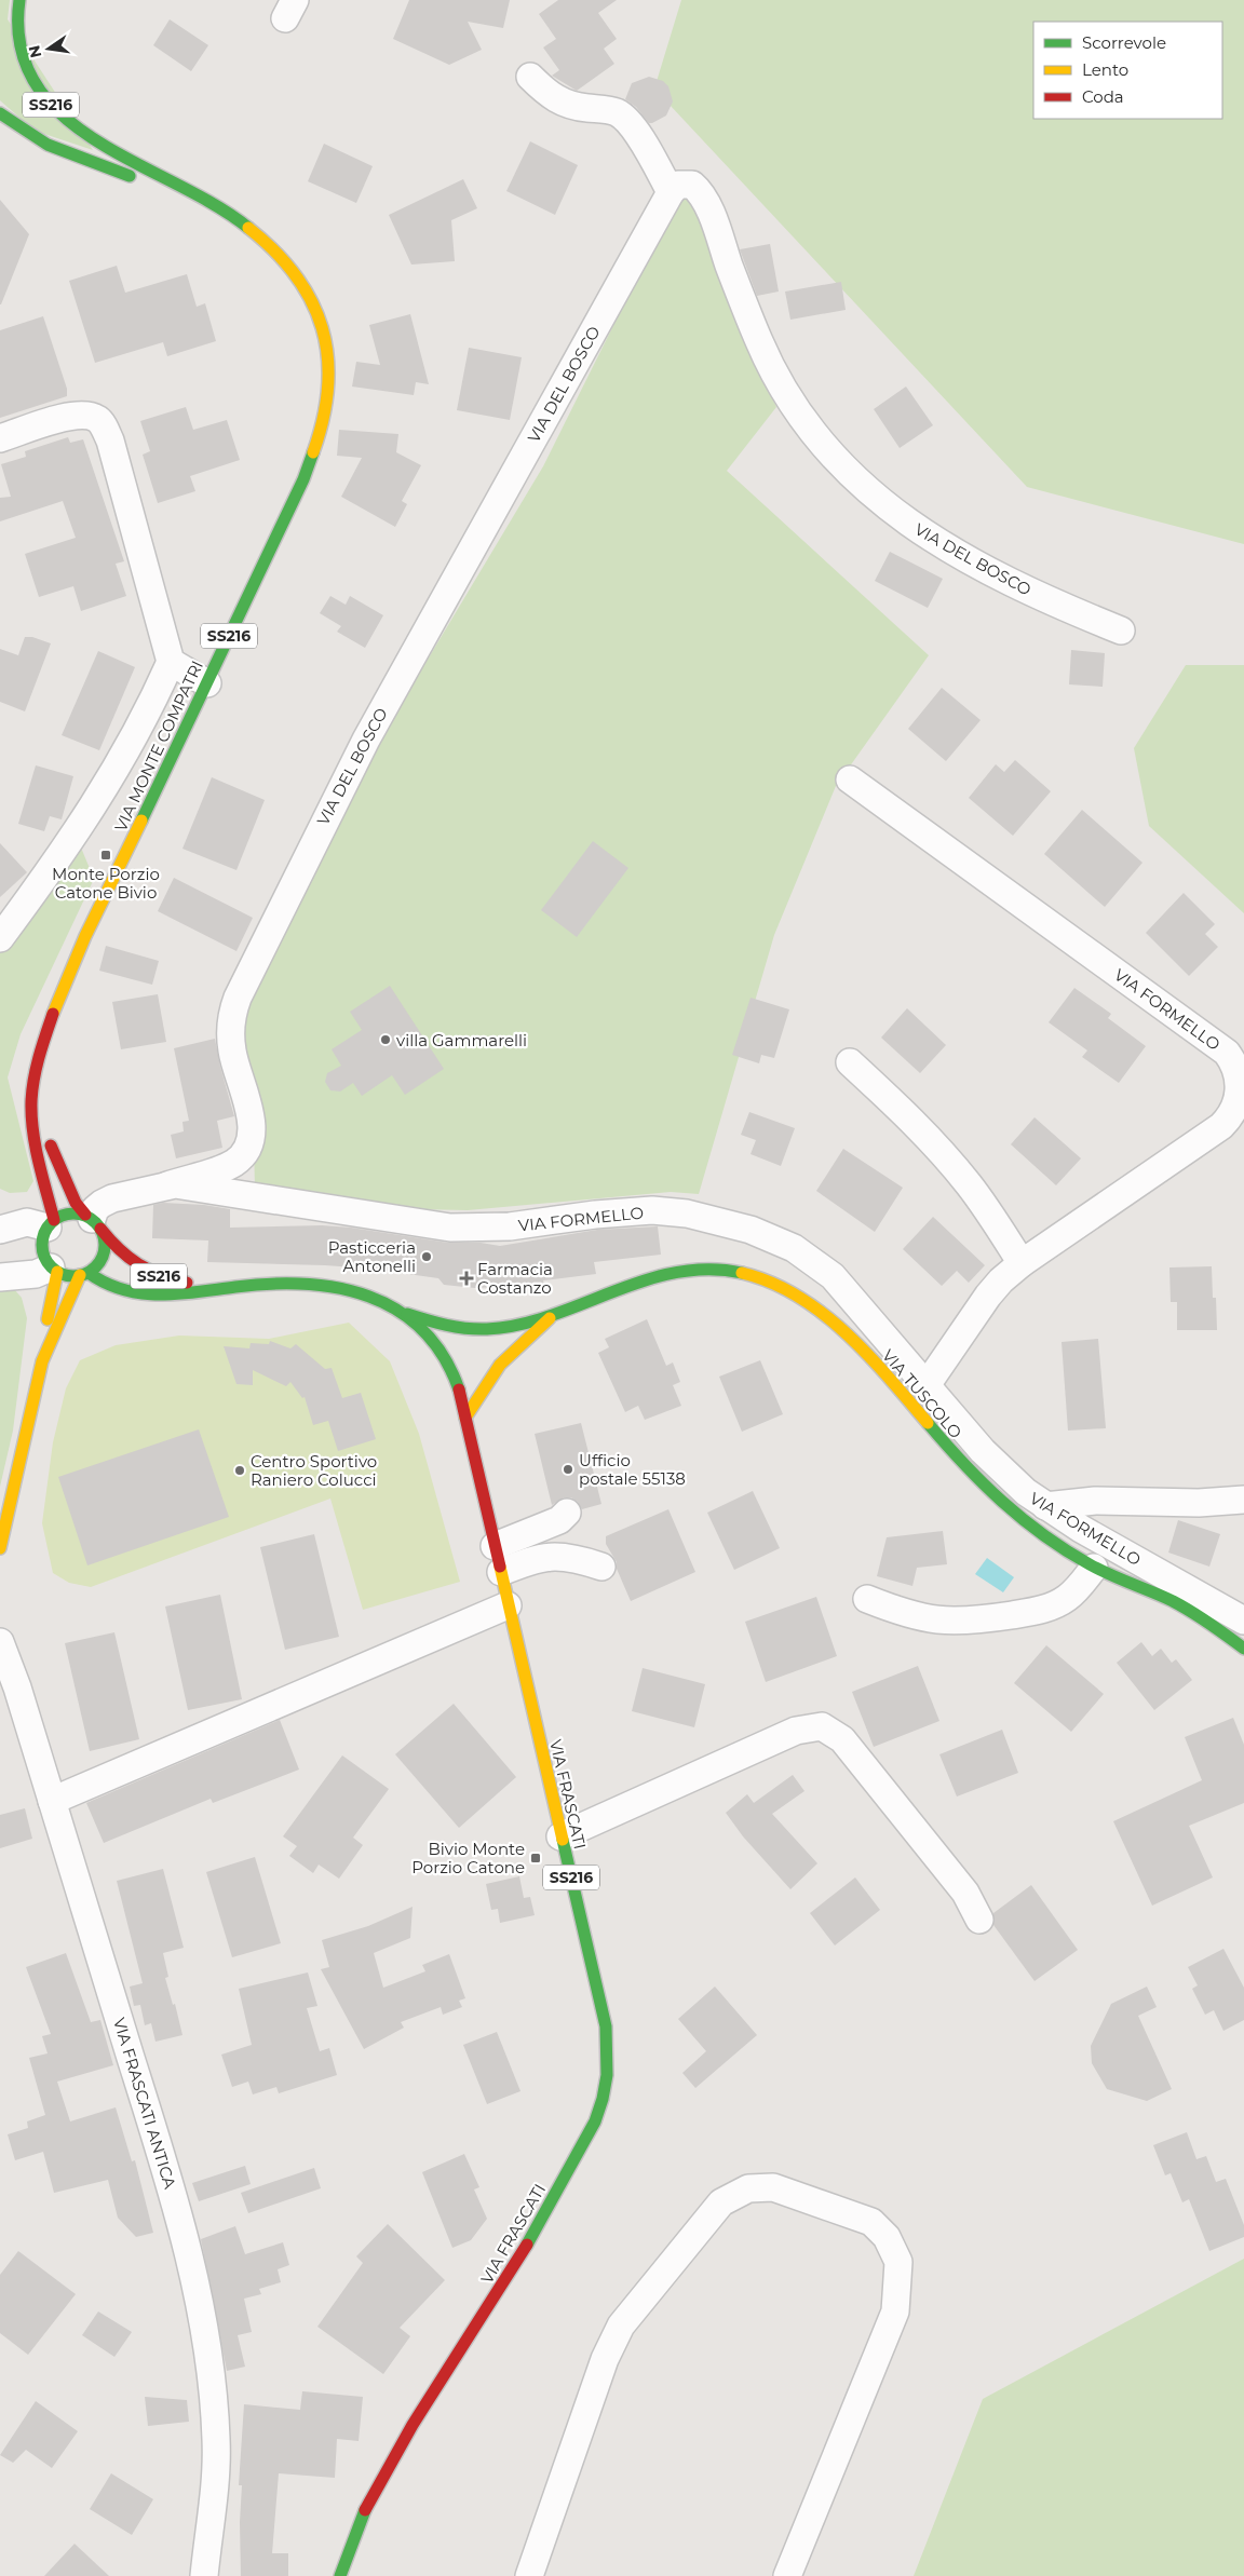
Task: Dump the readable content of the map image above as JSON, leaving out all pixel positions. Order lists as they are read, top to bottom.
{
  "streets": {
    "main road": [
      "SS216",
      "VIA MONTE COMPATRI",
      "VIA TUSCOLO",
      "VIA FRASCATI"
    ],
    "street": ["VIA DEL BOSCO", "VIA FORMELLO", "VIA FRASCATI ANTICA"]
  },
  "crossings": [
    ["VIA DEL BOSCO", "VIA MONTE COMPATRI"],
    ["VIA DEL BOSCO", "VIA FORMELLO"],
    ["VIA DEL BOSCO", "VIA FRASCATI"],
    ["VIA MONTE COMPATRI", "VIA FRASCATI"]
  ],
  "places": {
    "transit": ["Monte Porzio Catone Bivio", "Bivio Monte Porzio Catone"],
    "other": [
      "villa Gammarelli",
      "Pasticceria Antonelli",
      "Ufficio postale 55138",
      "Centro Sportivo Raniero Colucci"
    ],
    "health": ["Farmacia Costanzo"]
  },
  "legend": ["Scorrevole", "Lento", "Coda"],
  "north": "left"
}
